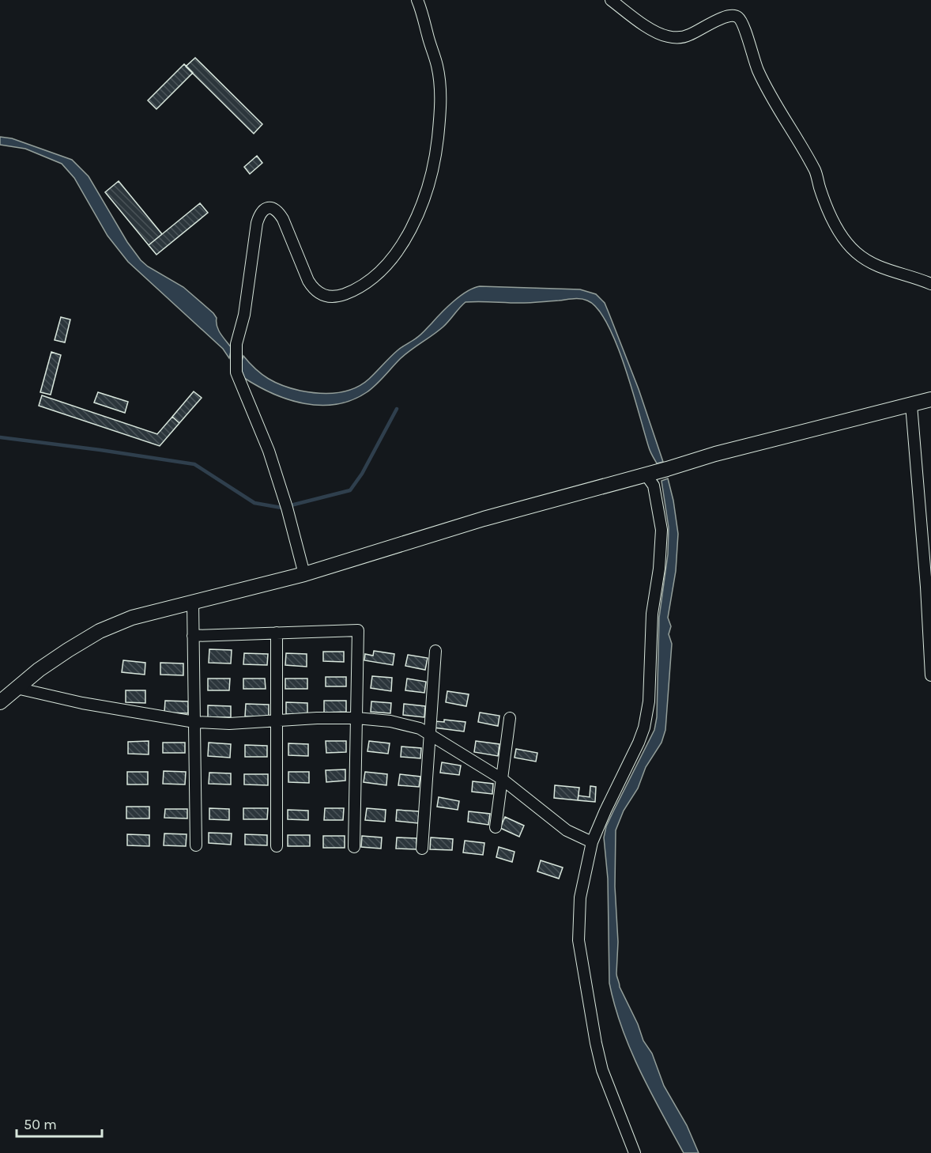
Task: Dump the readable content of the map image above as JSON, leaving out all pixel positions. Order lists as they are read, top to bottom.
{
  "scale_bar": "50 m"
}
